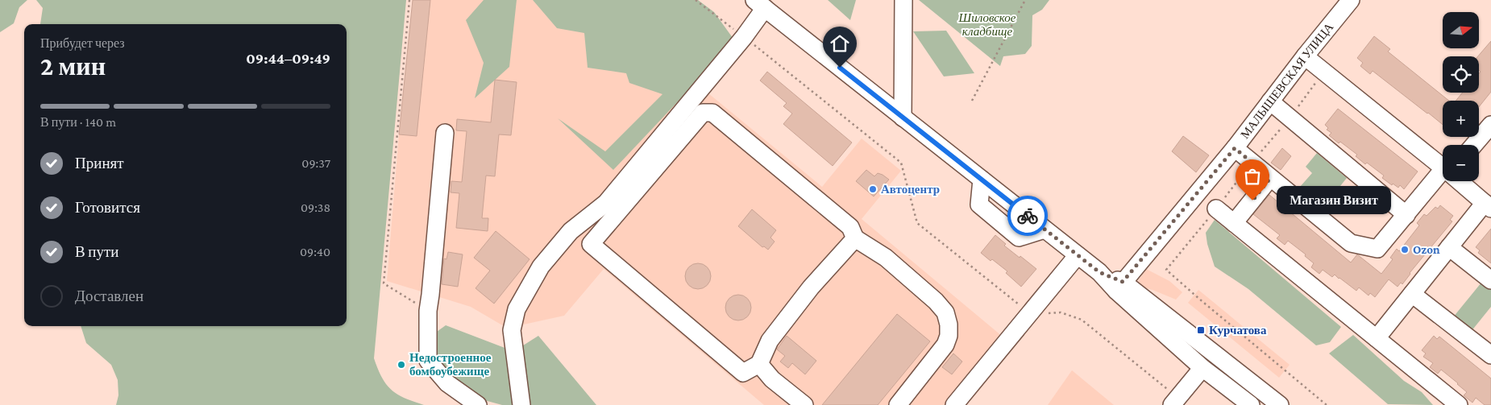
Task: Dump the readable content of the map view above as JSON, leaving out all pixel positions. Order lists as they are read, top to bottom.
{
  "streets": {
    "street": ["МАЛЫШЕВСКАЯ УЛИЦА"]
  },
  "parks": ["Шиловское кладбище"],
  "places": {
    "other": [
      "Автоцентр",
      "Магазин Визит",
      "Ozon",
      "Недостроенное бомбоубежище"
    ],
    "transit": ["Курчатова"]
  },
  "north": "right",
  "page": {
    "map_buttons": ["+", "−"],
    "heading": ["2 мин", "Прибудет через", "09:44–09:49"],
    "bar": "В пути · 140 m",
    "list": [
      ["Принят", "09:37"],
      ["Готовится", "09:38"],
      ["В пути", "09:40"],
      "Доставлен"
    ],
    "bubble": "Магазин Визит"
  }
}
